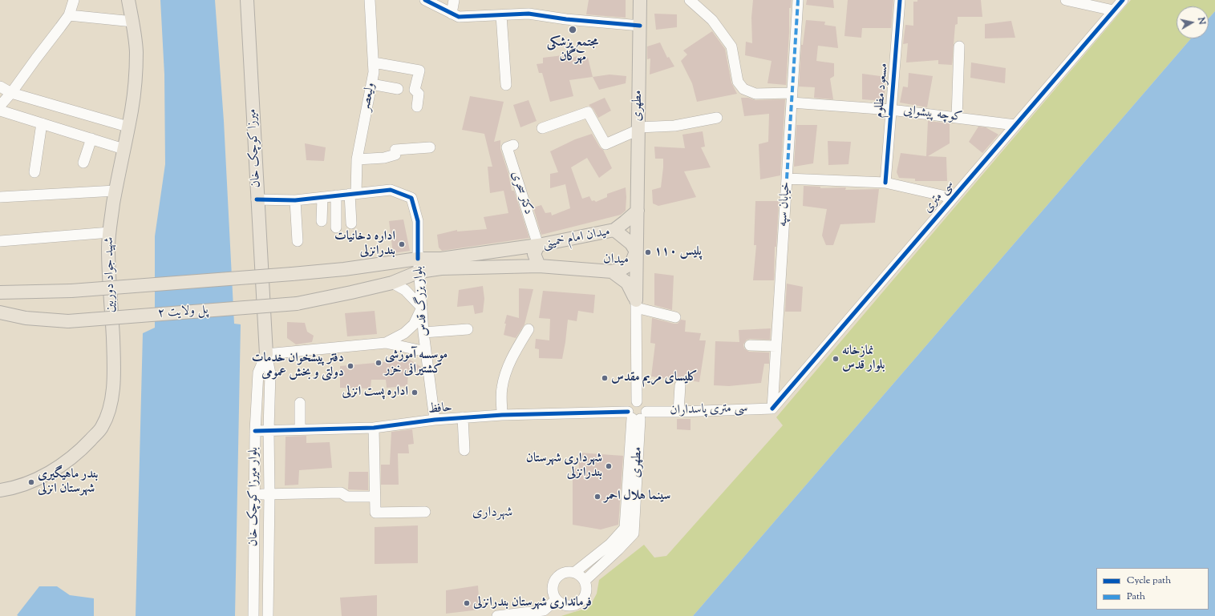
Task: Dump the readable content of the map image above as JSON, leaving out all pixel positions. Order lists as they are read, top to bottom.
{
  "streets": {
    "main road": [
      "مطهری",
      "میرزا کوچک خان",
      "میدان امام خمینی",
      "شهید جواد دوربین",
      "پل ولایت ۲"
    ],
    "street": [
      "مسعود مظلوم",
      "ولیعصر",
      "کوچه پیشوایی",
      "دکتر سحری",
      "سی متری",
      "خیابان سپه",
      "بلوار بزرگ قدس",
      "حافظ",
      "سی متری پاسداران",
      "بلوار میرزا کوچک خان"
    ]
  },
  "crossings": [
    ["مسعود مظلوم", "کوچه پیشوایی"],
    ["ولیعصر", "بلوار بزرگ قدس"],
    ["مطهری", "میدان امام خمینی"],
    ["مطهری", "حافظ"],
    ["مطهری", "سی متری پاسداران"],
    ["کوچه پیشوایی", "سی متری"],
    ["کوچه پیشوایی", "خیابان سپه"],
    ["میرزا کوچک خان", "بلوار میرزا کوچک خان"],
    ["دکتر سحری", "میدان امام خمینی"],
    ["سی متری", "خیابان سپه"],
    ["سی متری", "سی متری پاسداران"],
    ["خیابان سپه", "سی متری پاسداران"],
    ["بلوار بزرگ قدس", "پل ولایت ۲"],
    ["بلوار بزرگ قدس", "حافظ"],
    ["حافظ", "سی متری پاسداران"],
    ["حافظ", "بلوار میرزا کوچک خان"]
  ],
  "districts": ["میدان", "شهرداری"],
  "places": [
    "مجتمع پزشکی مهرگان",
    "اداره دخانیات بندرانزلی",
    "پلیس ۱۱۰",
    "نمازخانه بلوار قدس",
    "موسسه آموزشی کشتیرانی خزر",
    "دفتر پیشخوان خدمات دولتی و بخش عمومی",
    "کلیسای مریم مقدس",
    "اداره پست انزلی",
    "شهرداری شهرستان بندرانزلی",
    "بندر ماهیگیری شهرستان انزلی",
    "سینما هلال احمر",
    "فرمانداری شهرستان بندرانزلی"
  ],
  "legend": ["Cycle path", "Path"],
  "north": "right"
}
